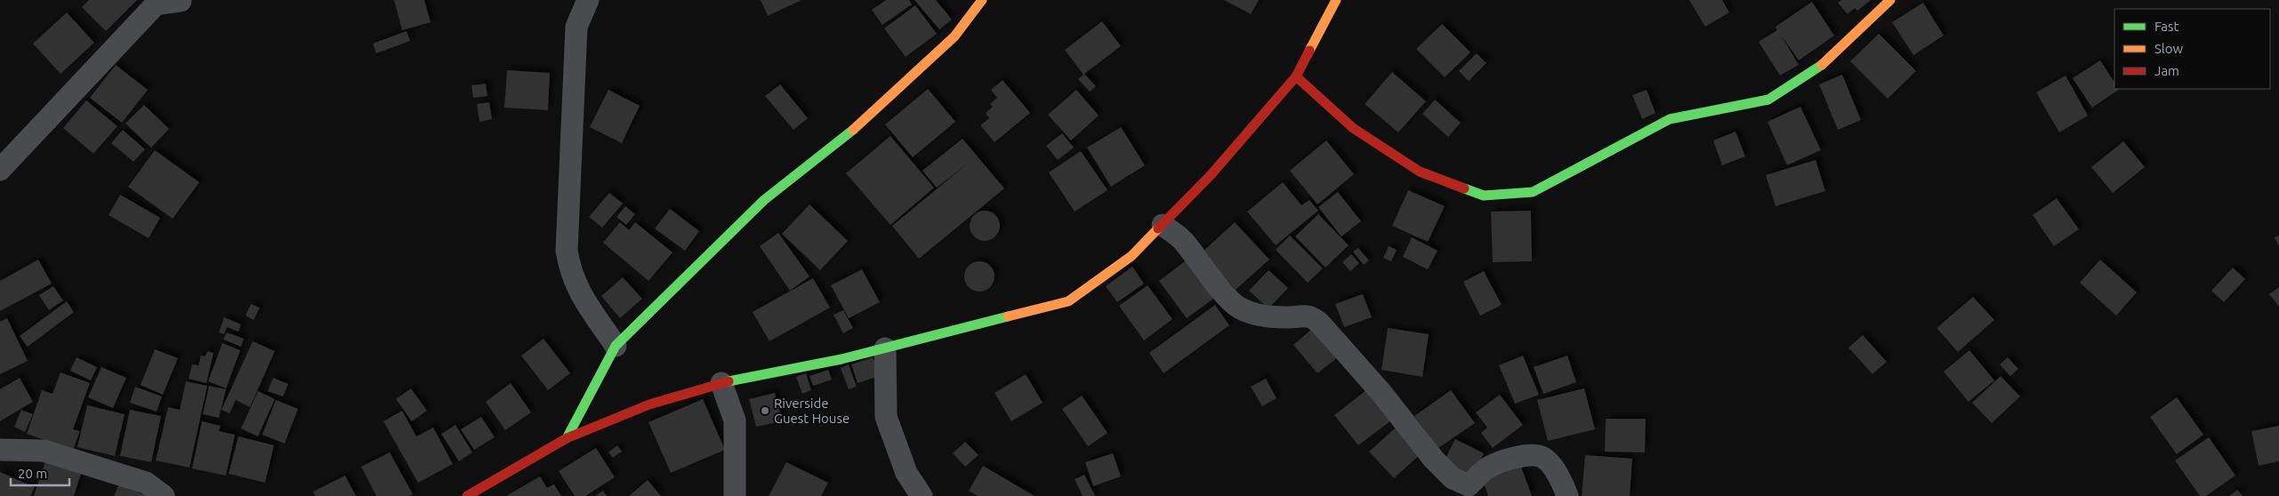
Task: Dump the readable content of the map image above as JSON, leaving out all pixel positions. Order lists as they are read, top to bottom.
{
  "places": ["Riverside Guest House"],
  "legend": ["Fast", "Slow", "Jam"],
  "scale_bar": "20 m"
}
